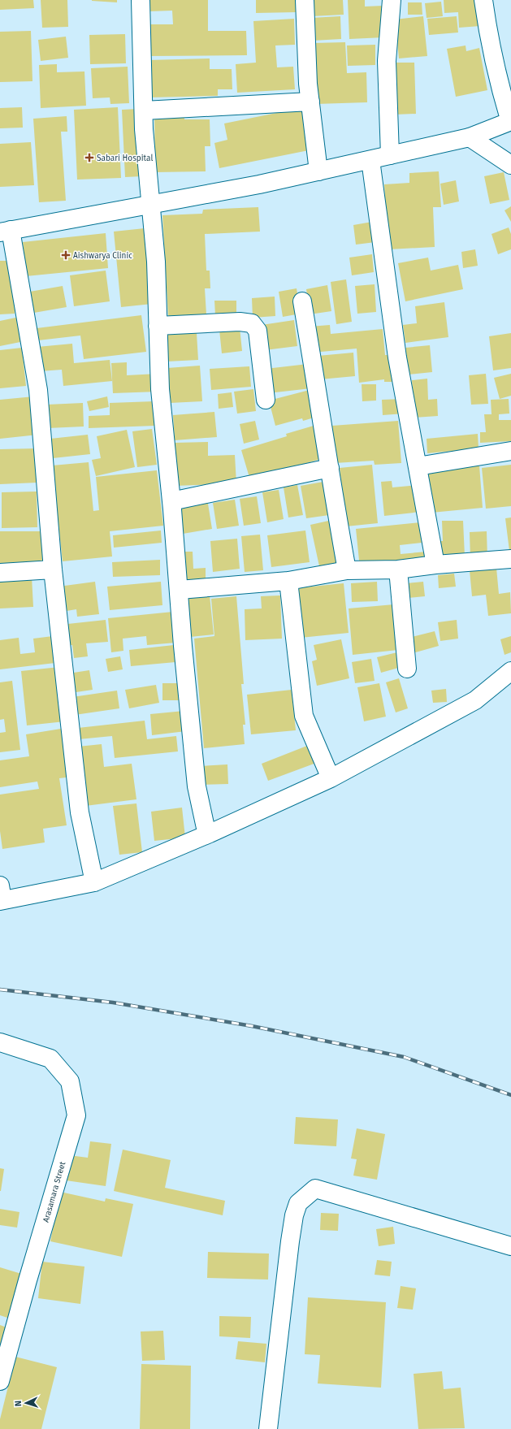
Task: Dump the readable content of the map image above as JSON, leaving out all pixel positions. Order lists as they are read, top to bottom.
{
  "streets": {
    "street": ["Arasamara Street"]
  },
  "places": {
    "health": ["Sabari Hospital", "Aishwarya Clinic"]
  },
  "north": "left"
}
